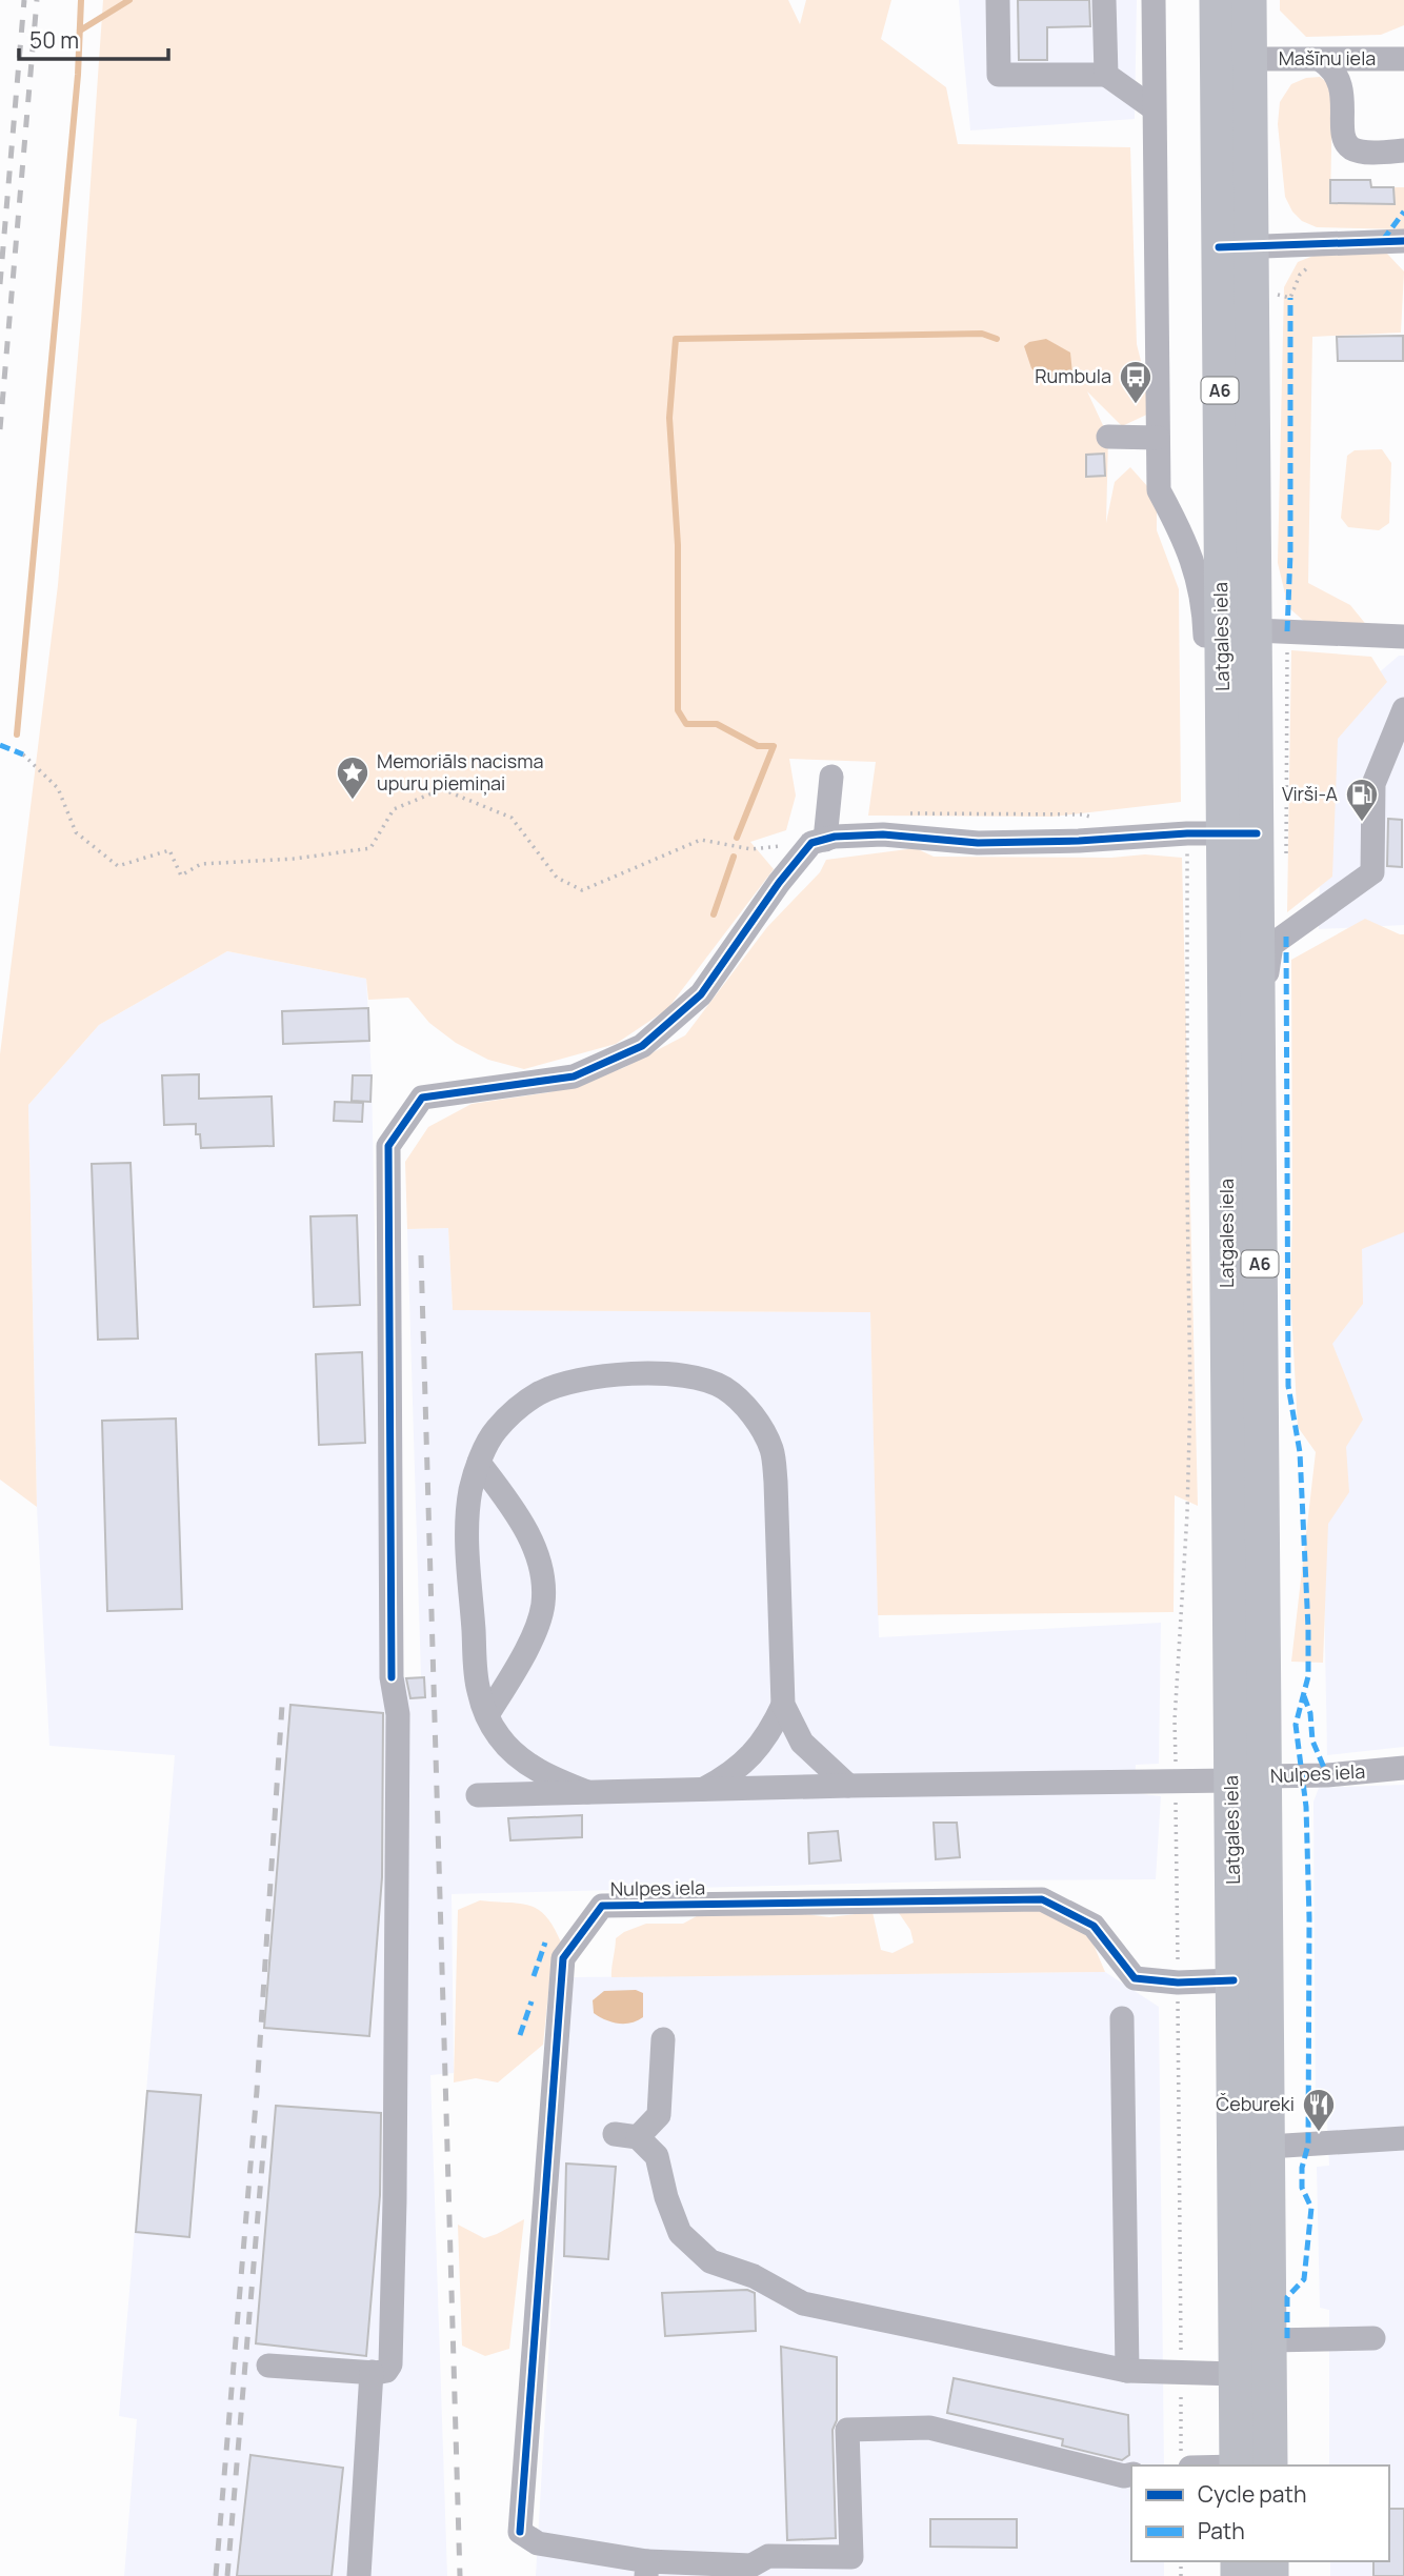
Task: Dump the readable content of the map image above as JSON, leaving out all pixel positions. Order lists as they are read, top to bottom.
{
  "streets": {
    "highway": ["A6", "Latgales iela"],
    "street": ["Mašīnu iela", "Nulpes iela"]
  },
  "crossings": [
    ["Mašīnu iela", "Latgales iela"],
    ["Latgales iela", "Nulpes iela"]
  ],
  "places": {
    "bus stop": ["Rumbula"],
    "place": ["Memoriāls nacisma upuru piemiņai"],
    "fuel station": ["Virši-A"],
    "restaurant": ["Čebureki"]
  },
  "legend": ["Cycle path", "Path"],
  "scale_bar": "50 m"
}
